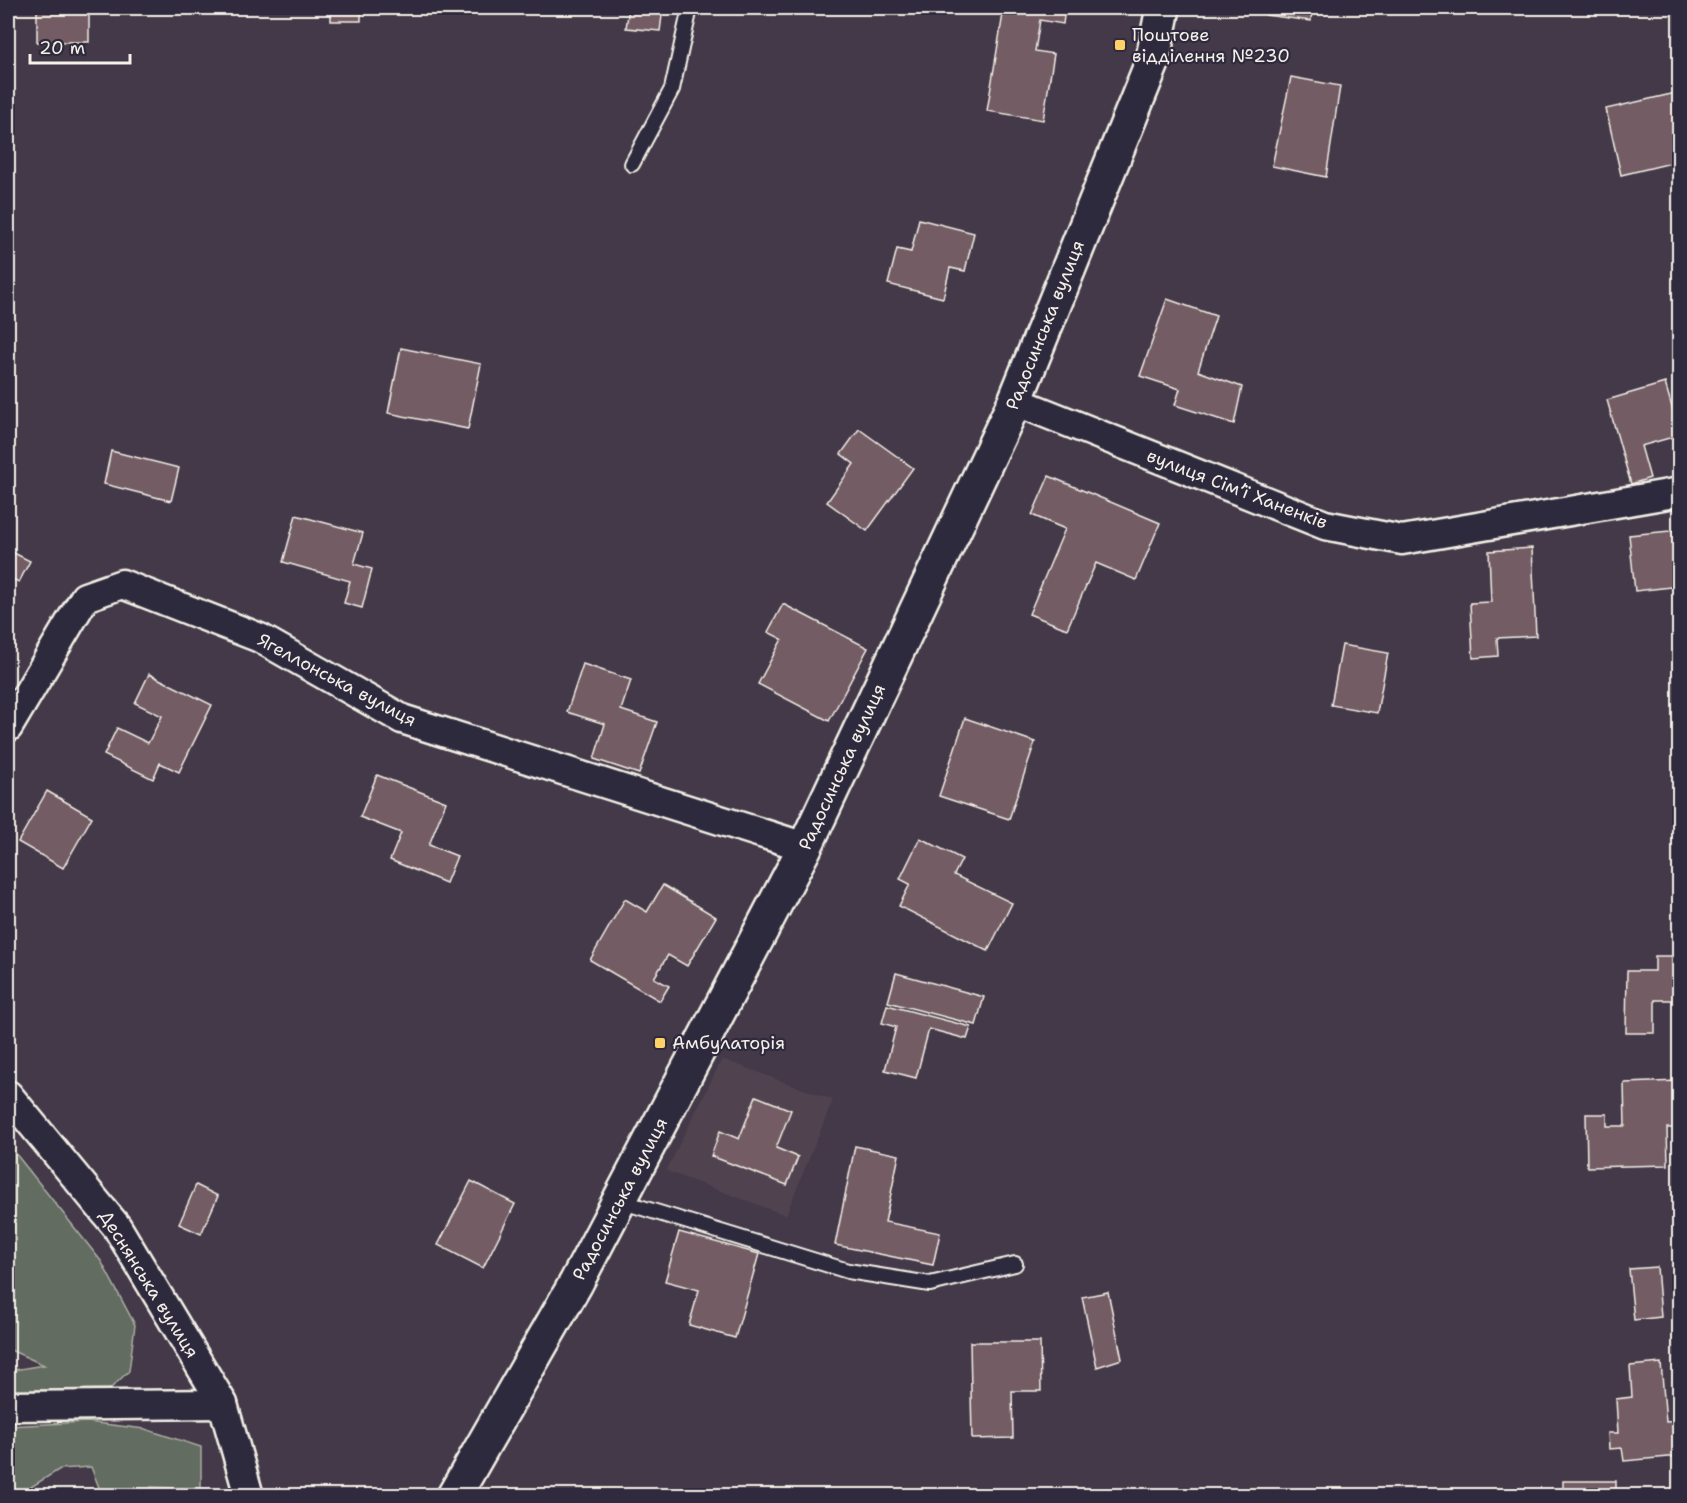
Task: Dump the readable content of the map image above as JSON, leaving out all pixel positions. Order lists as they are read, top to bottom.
{
  "streets": {
    "street": [
      "Радосинська вулиця",
      "вулиця Сімʼї Ханенків",
      "Ягеллонська вулиця",
      "Деснянська вулиця"
    ]
  },
  "crossings": [
    ["Радосинська вулиця", "вулиця Сімʼї Ханенків"],
    ["Радосинська вулиця", "Ягеллонська вулиця"]
  ],
  "places": {
    "transit": ["Поштове відділення №230", "Амбулаторія"]
  },
  "scale_bar": "20 m"
}
